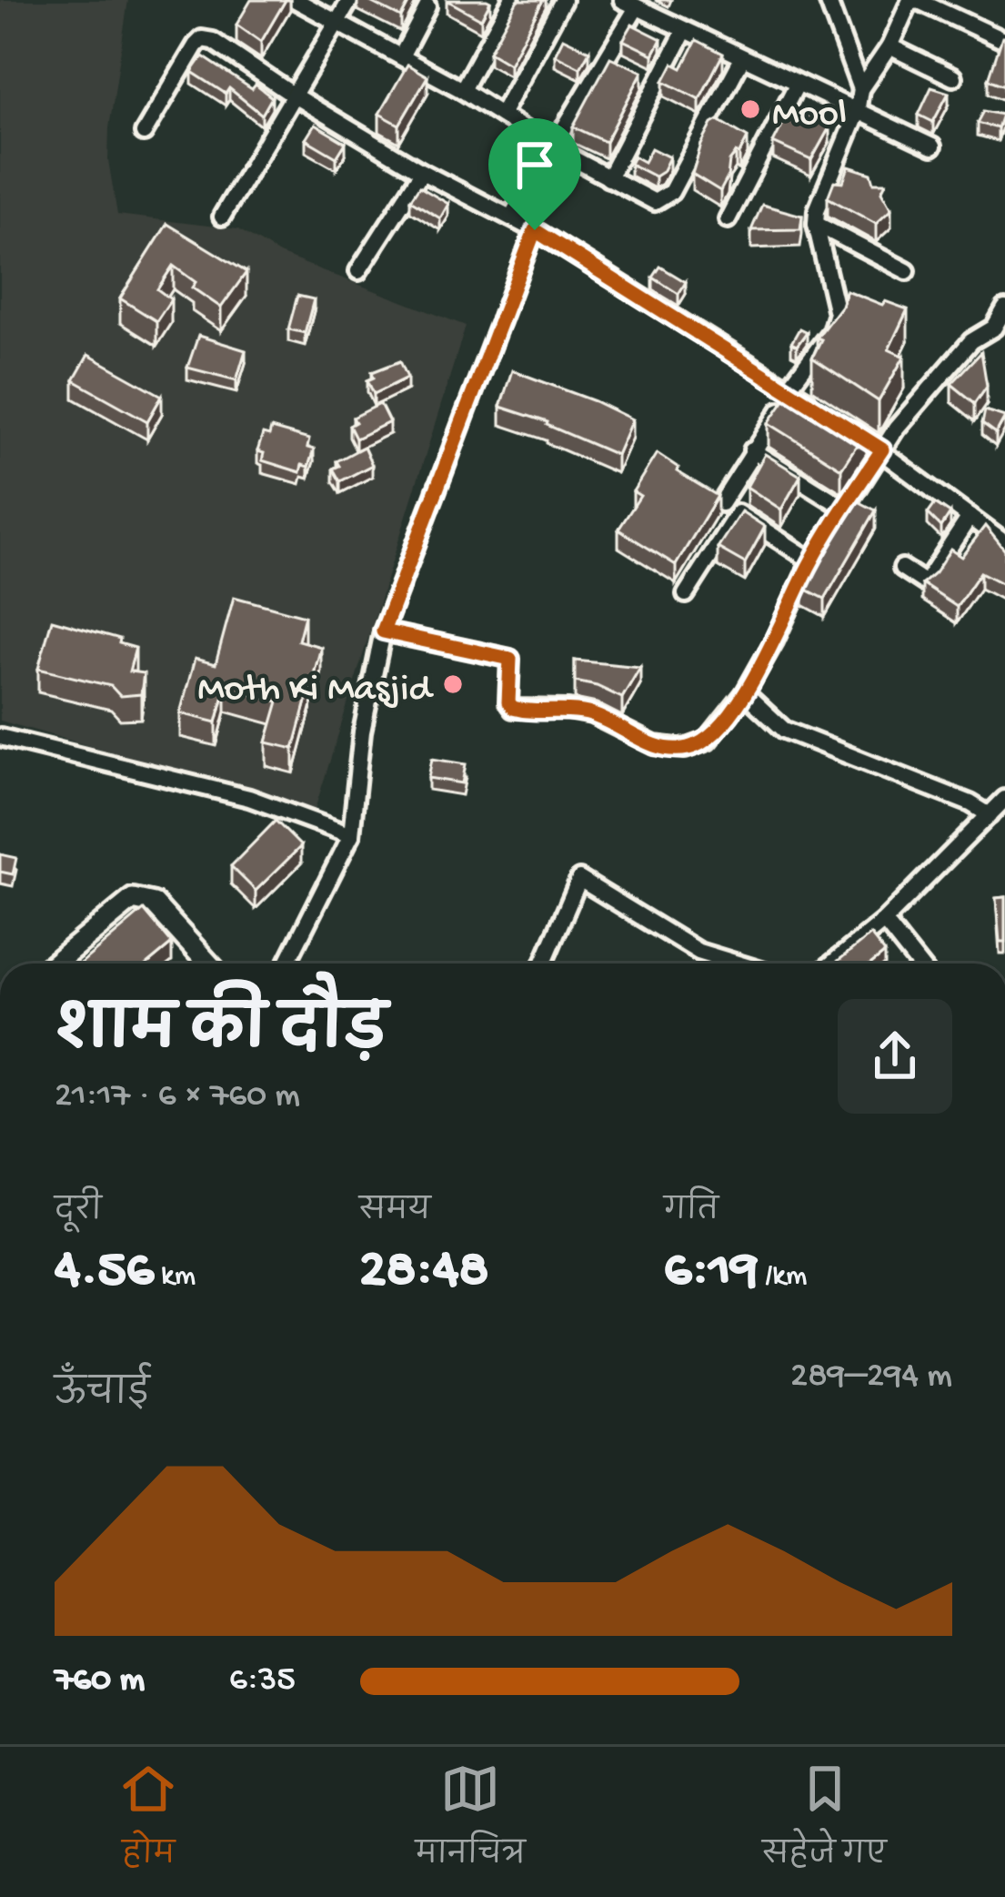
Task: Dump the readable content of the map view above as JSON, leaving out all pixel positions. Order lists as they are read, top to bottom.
{
  "places": ["Mool", "Moth Ki Masjid"],
  "page": {
    "heading": ["शाम की दौड़", "21:17 · 6 × 760 m"],
    "stats": [
      ["दूरी", "4.56 km"],
      ["समय", "28:48"],
      ["गति", "6:19 /km"]
    ],
    "chart": ["ऊँचाई", "289–294 m"],
    "list": [
      {
        "name": "760 m",
        "note": "6:35"
      }
    ],
    "tabs": ["होम", "मानचित्र", "सहेजे गए"]
  }
}
